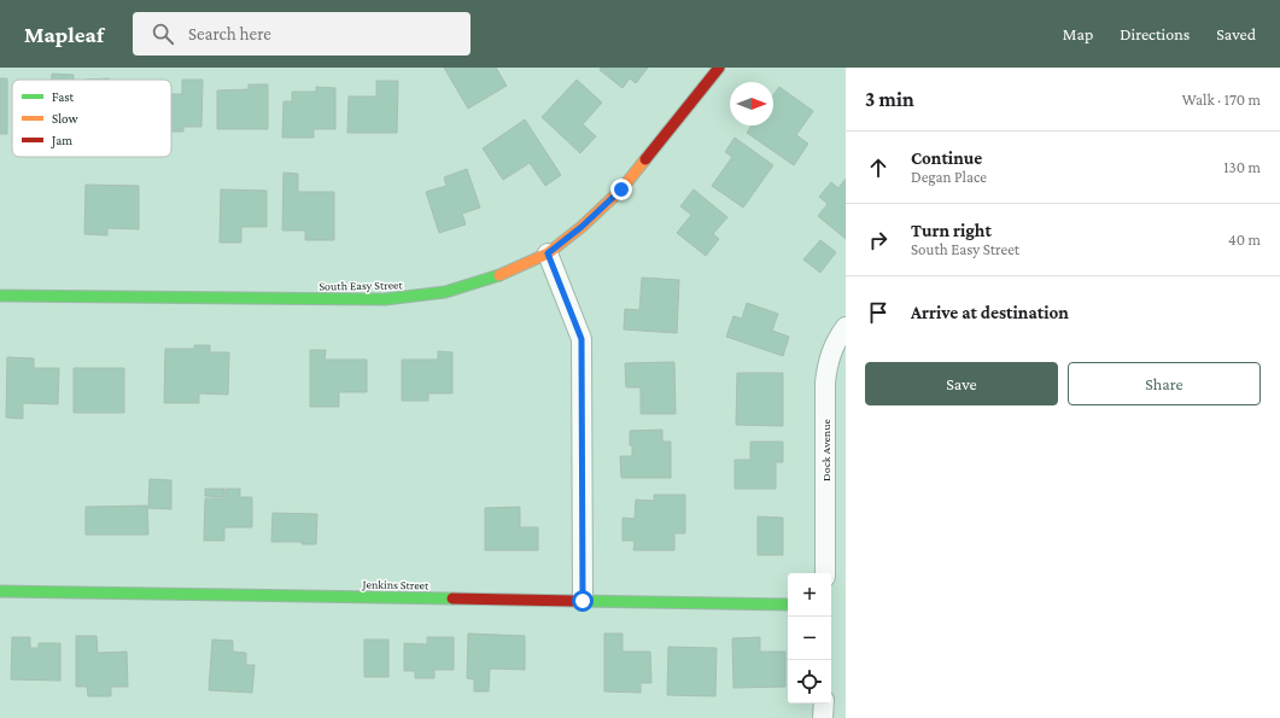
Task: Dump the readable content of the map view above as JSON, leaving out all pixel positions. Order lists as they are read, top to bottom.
{
  "streets": {
    "street": ["South Easy Street", "Dock Avenue", "Jenkins Street"]
  },
  "legend": ["Fast", "Slow", "Jam"],
  "north": "right",
  "page": {
    "header": "Mapleaf",
    "search": "Search here",
    "nav": ["Map", "Directions", "Saved"],
    "heading": ["3 min", "Walk · 170 m"],
    "list": [
      ["Continue", "Degan Place", "130 m"],
      ["Turn right", "South Easy Street", "40 m"],
      "Arrive at destination"
    ],
    "buttons": ["Save", "Share"],
    "map_buttons": ["+", "−"]
  }
}
